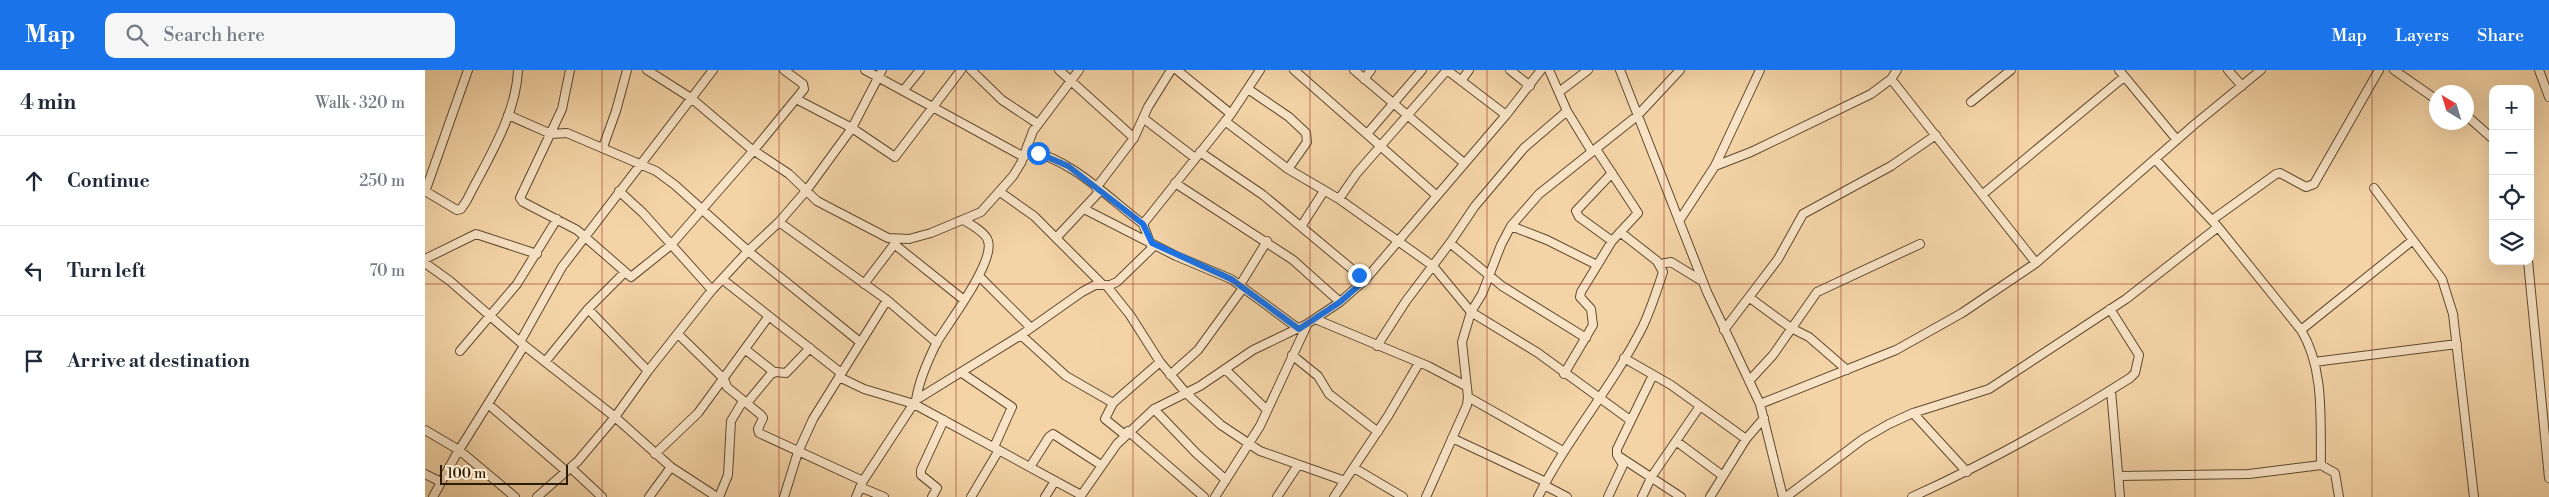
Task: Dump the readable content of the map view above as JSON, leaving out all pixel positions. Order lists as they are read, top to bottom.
{
  "scale_bar": "100 m",
  "north": "top left",
  "page": {
    "header": "Map",
    "search": "Search here",
    "nav": ["Map", "Layers", "Share"],
    "heading": ["4 min", "Walk · 320 m"],
    "map_buttons": ["+", "−"],
    "list": [
      ["Continue", "250 m"],
      ["Turn left", "70 m"],
      "Arrive at destination"
    ],
    "scale": "100 m"
  }
}
